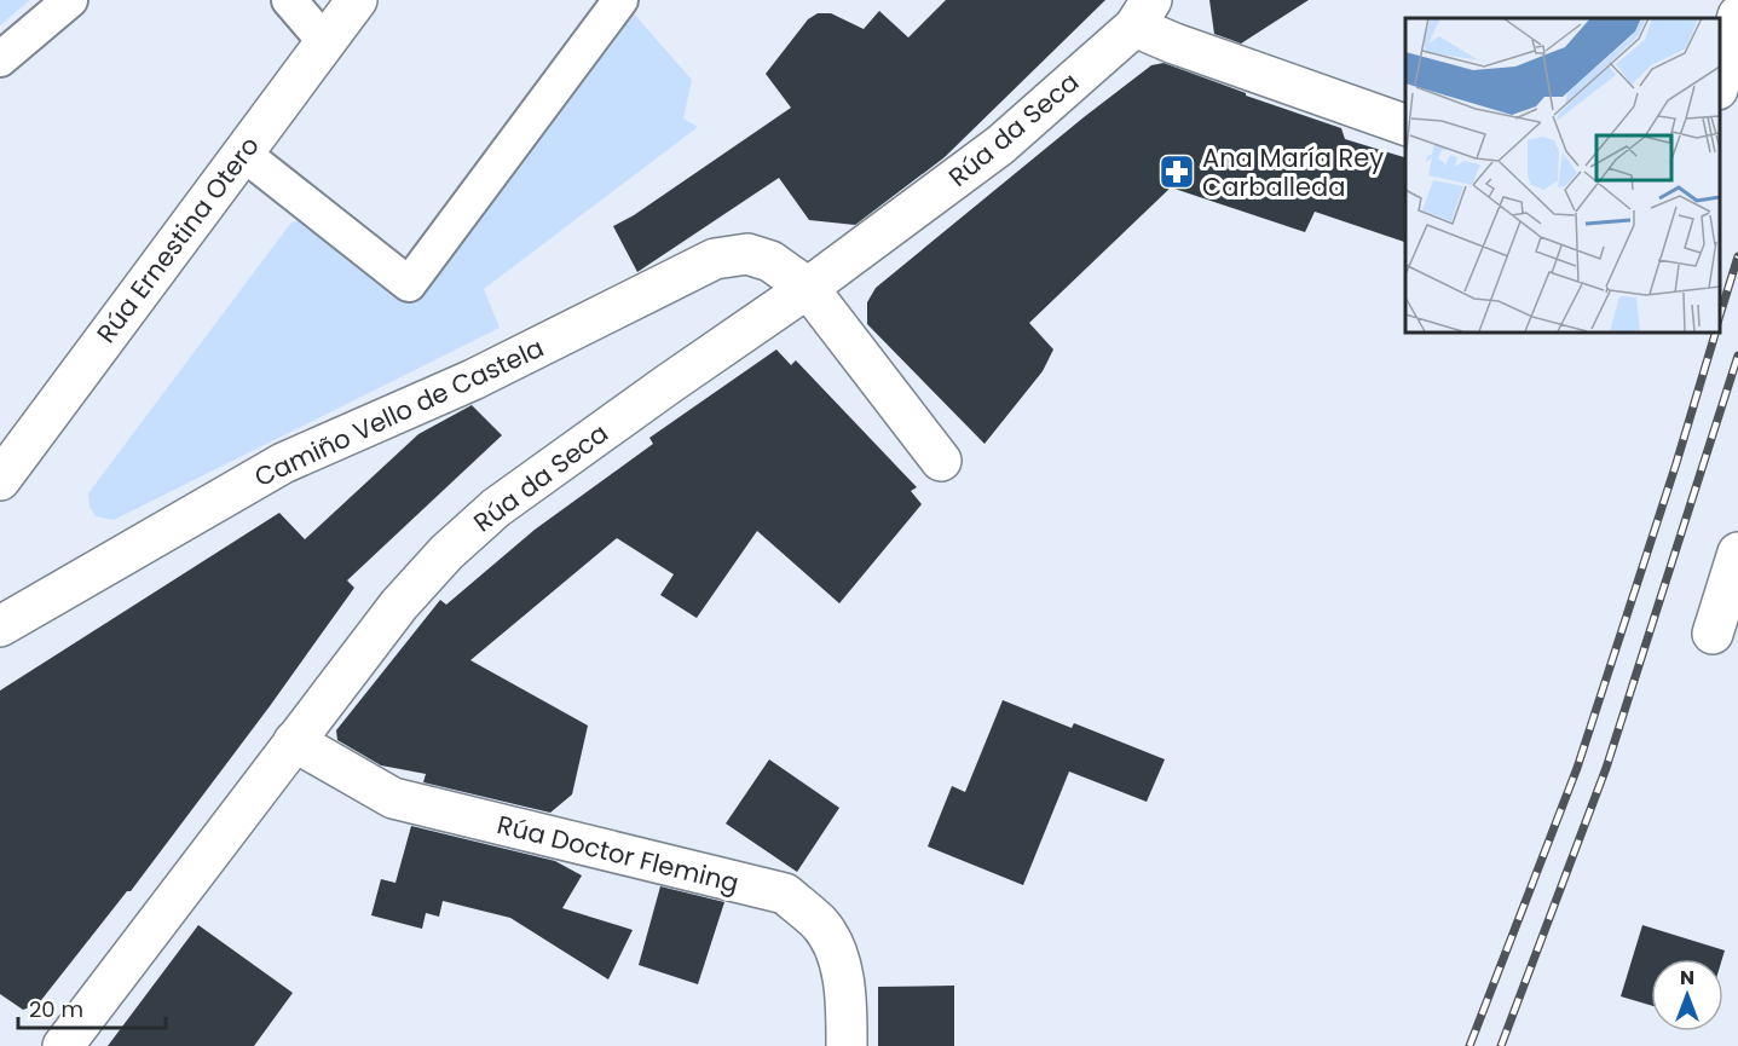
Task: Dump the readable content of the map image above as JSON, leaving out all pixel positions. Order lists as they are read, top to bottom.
{
  "streets": {
    "street": [
      "Rúa da Seca",
      "Rúa Ernestina Otero",
      "Camiño Vello de Castela",
      "Rúa Doctor Fleming"
    ]
  },
  "crossings": [
    ["Rúa da Seca", "Camiño Vello de Castela"],
    ["Rúa da Seca", "Rúa Doctor Fleming"]
  ],
  "places": {
    "pharmacy": ["Ana María Rey Carballeda"]
  },
  "scale_bar": "20 m",
  "north": "top"
}
